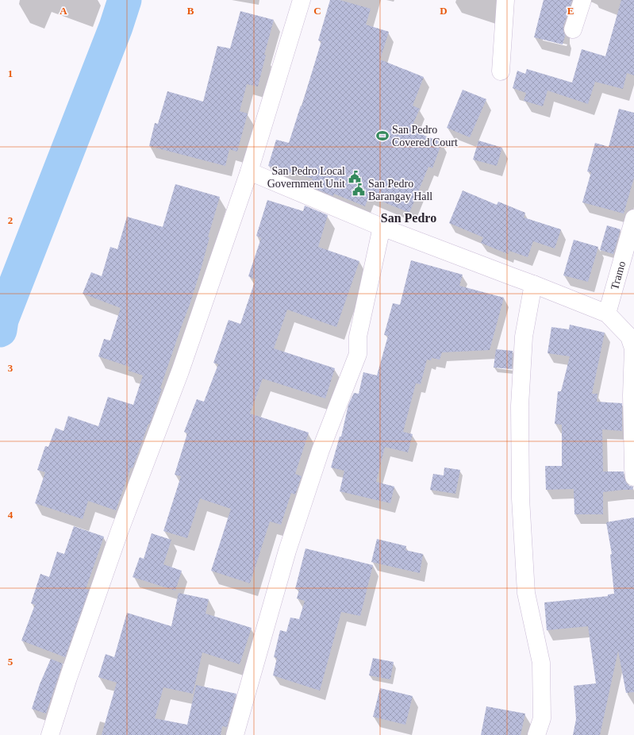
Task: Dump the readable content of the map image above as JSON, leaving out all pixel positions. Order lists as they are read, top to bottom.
{
  "streets": {
    "street": ["Tramo"]
  },
  "districts": ["San Pedro"],
  "places": {
    "sports": ["San Pedro Covered Court"],
    "public building": ["San Pedro Local Government Unit", "San Pedro Barangay Hall"]
  },
  "grid": {
    "columns": [
      "A",
      "B",
      "C",
      "D",
      "E"
    ],
    "rows": [
      "1",
      "2",
      "3",
      "4",
      "5"
    ]
  }
}
